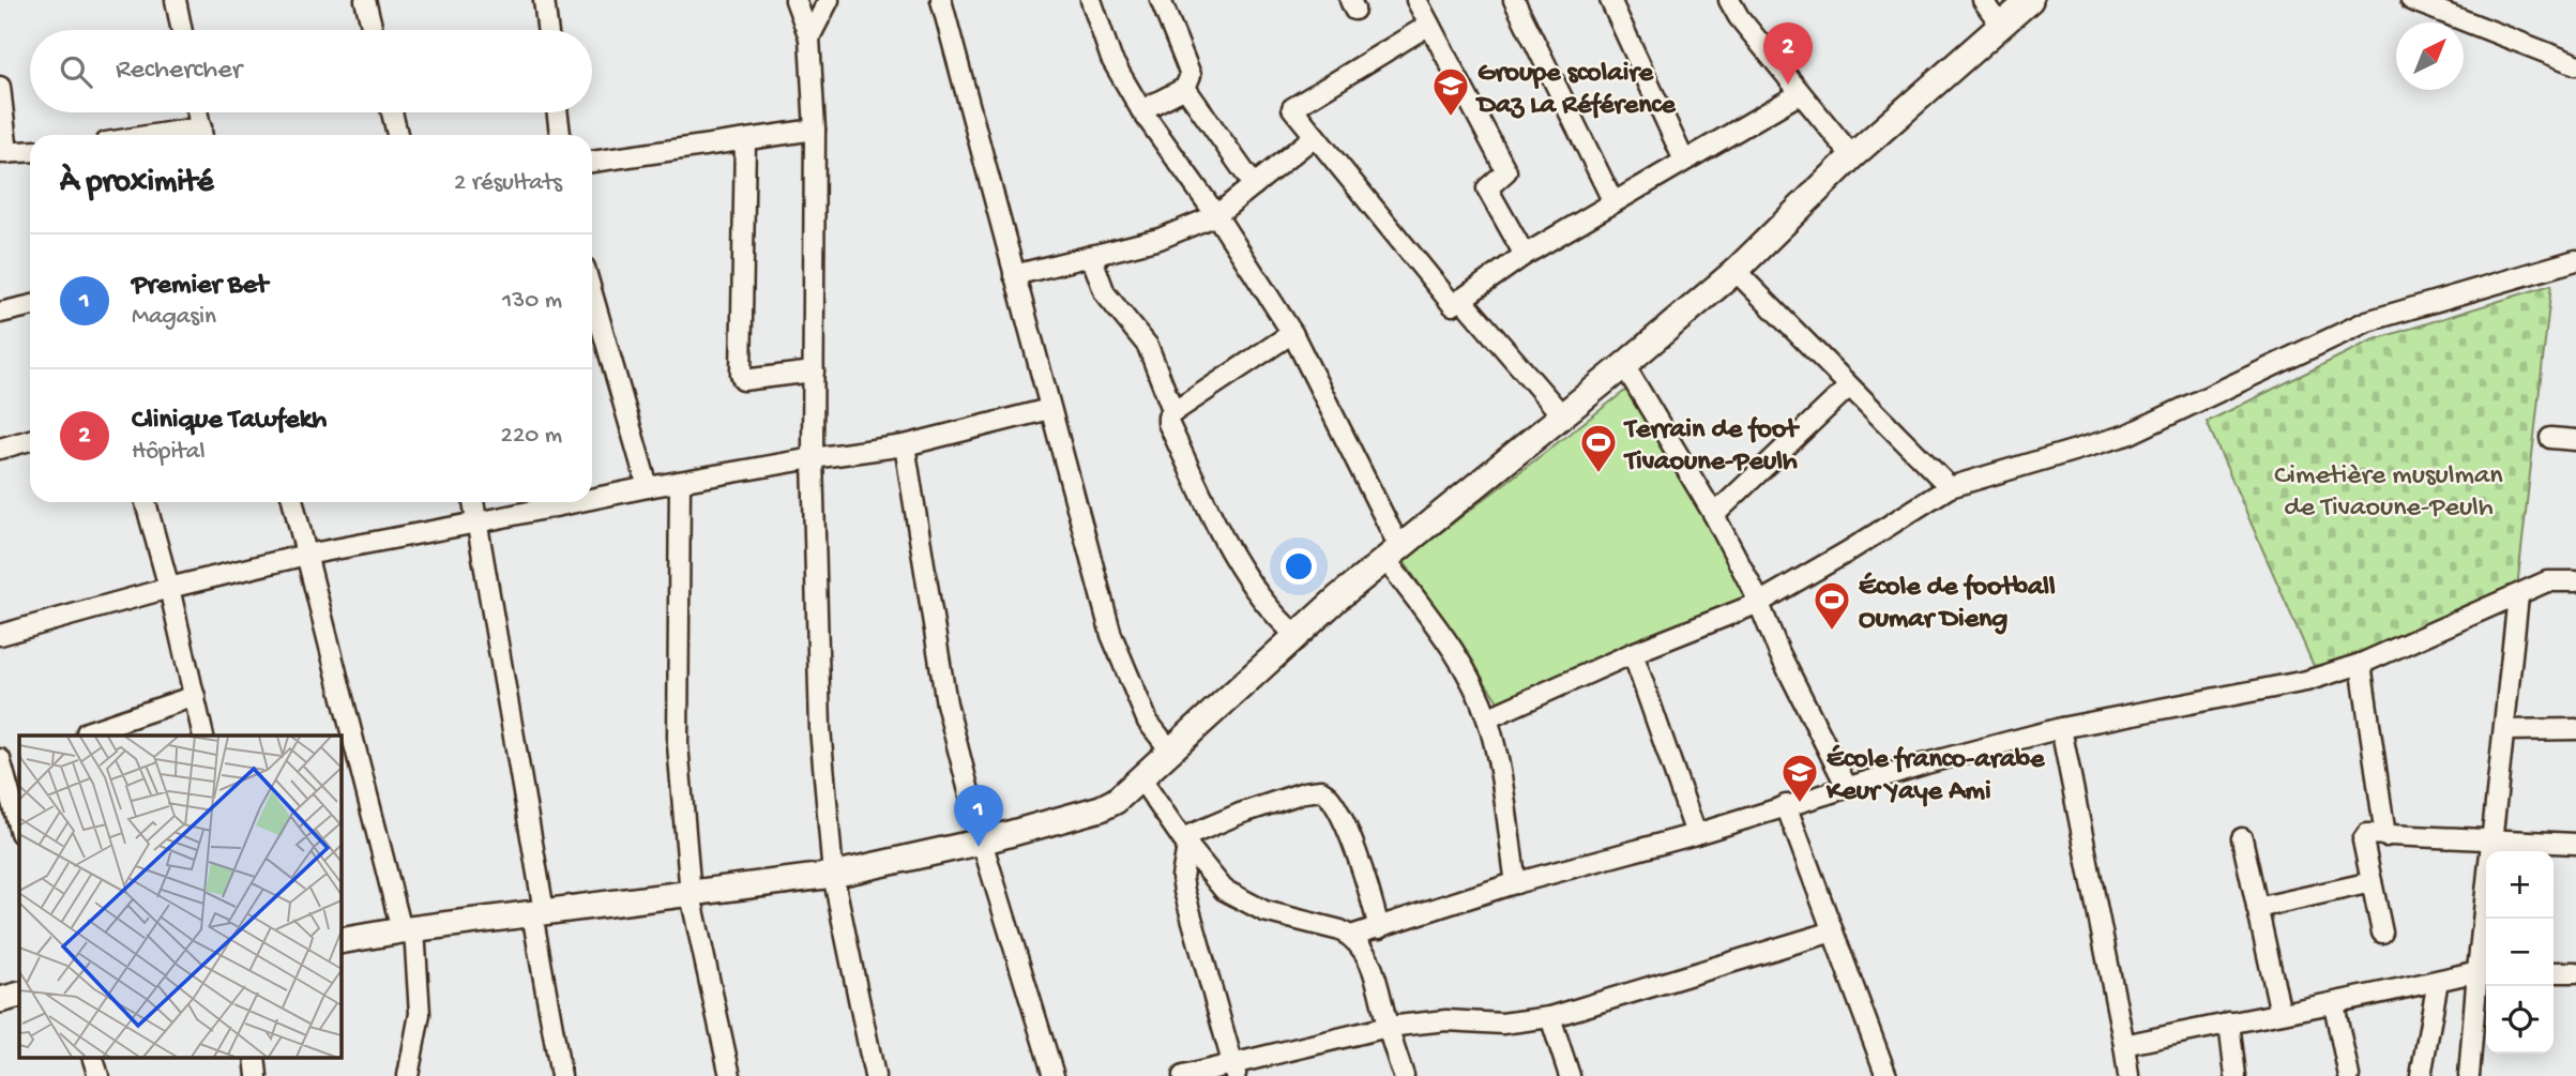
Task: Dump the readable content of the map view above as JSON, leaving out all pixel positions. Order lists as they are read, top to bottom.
{
  "parks": ["Cimetière musulman de Tivaoune-Peulh"],
  "places": {
    "school or university": ["Groupe scolaire Daz La Référence", "École franco-arabe Keur Yaye Ami"],
    "sports": ["Terrain de foot Tivaoune-Peulh", "École de football Oumar Dieng"]
  },
  "north": "top right",
  "page": {
    "pins": ["2", "1"],
    "search": "Rechercher",
    "heading": ["À proximité", "2 résultats"],
    "list": [
      {
        "mark": "1",
        "name": "Premier Bet",
        "note": "Magasin",
        "value": "130 m"
      },
      {
        "mark": "2",
        "name": "Clinique Tawfekh",
        "note": "Hôpital",
        "value": "220 m"
      }
    ],
    "map_buttons": ["+", "−"]
  }
}
